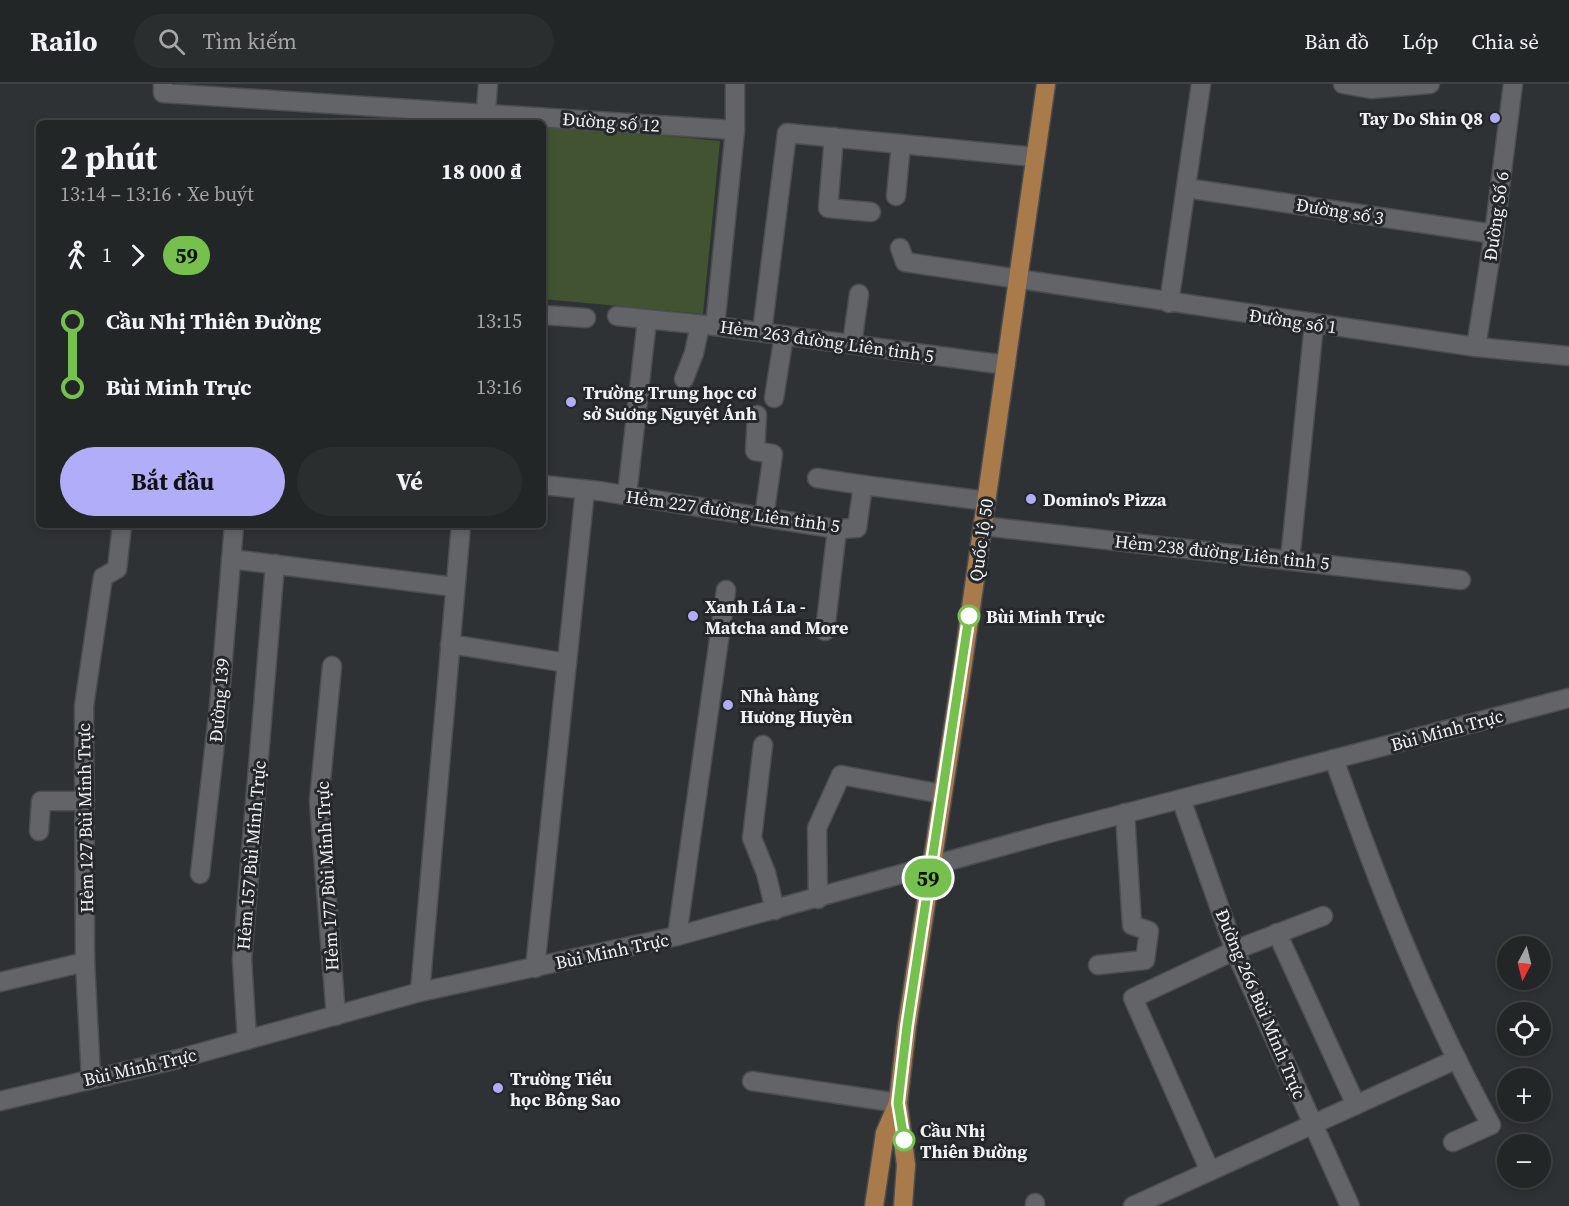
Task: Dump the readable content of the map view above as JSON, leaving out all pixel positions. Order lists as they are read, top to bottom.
{
  "streets": {
    "main road": ["Quốc lộ 50"],
    "street": [
      "Đường số 12",
      "Đường số 3",
      "Đường Số 6",
      "Đường số 1",
      "Hẻm 263 đường Liên tỉnh 5",
      "Hẻm 227 đường Liên tỉnh 5",
      "Hẻm 238 đường Liên tỉnh 5",
      "Đường 139",
      "Bùi Minh Trực",
      "Hẻm 127 Bùi Minh Trực",
      "Hẻm 157 Bùi Minh Trực",
      "Hẻm 177 Bùi Minh Trực",
      "Đường 266 Bùi Minh Trực"
    ]
  },
  "crossings": [
    ["Đường số 3", "Đường Số 6"],
    ["Đường Số 6", "Đường số 1"],
    ["Đường số 1", "Quốc lộ 50"],
    ["Hẻm 263 đường Liên tỉnh 5", "Quốc lộ 50"],
    ["Quốc lộ 50", "Hẻm 238 đường Liên tỉnh 5"],
    ["Quốc lộ 50", "Bùi Minh Trực"],
    ["Bùi Minh Trực", "Hẻm 127 Bùi Minh Trực"],
    ["Bùi Minh Trực", "Hẻm 157 Bùi Minh Trực"],
    ["Bùi Minh Trực", "Hẻm 177 Bùi Minh Trực"],
    ["Bùi Minh Trực", "Đường 266 Bùi Minh Trực"]
  ],
  "places": [
    "Tay Do Shin Q8",
    "Trường Trung học cơ sở Sương Nguyệt Ánh",
    "Domino's Pizza",
    "Xanh Lá La - Matcha and More",
    "Bùi Minh Trực",
    "Nhà hàng Hương Huyền",
    "Trường Tiểu học Bông Sao",
    "Cầu Nhị Thiên Đường"
  ],
  "lines": ["bus line 59"],
  "north": "bottom",
  "page": {
    "header": "Railo",
    "search": "Tìm kiếm",
    "nav": ["Bản đồ", "Lớp", "Chia sẻ"],
    "on_map": "59",
    "heading": ["2 phút", "13:14 – 13:16 · Xe buýt", "18 000 ₫"],
    "legs": ["1", "59"],
    "list": [
      {
        "name": "Cầu Nhị Thiên Đường",
        "value": "13:15"
      },
      {
        "name": "Bùi Minh Trực",
        "value": "13:16"
      }
    ],
    "buttons": ["Bắt đầu", "Vé"],
    "map_buttons": ["+", "−"]
  }
}
